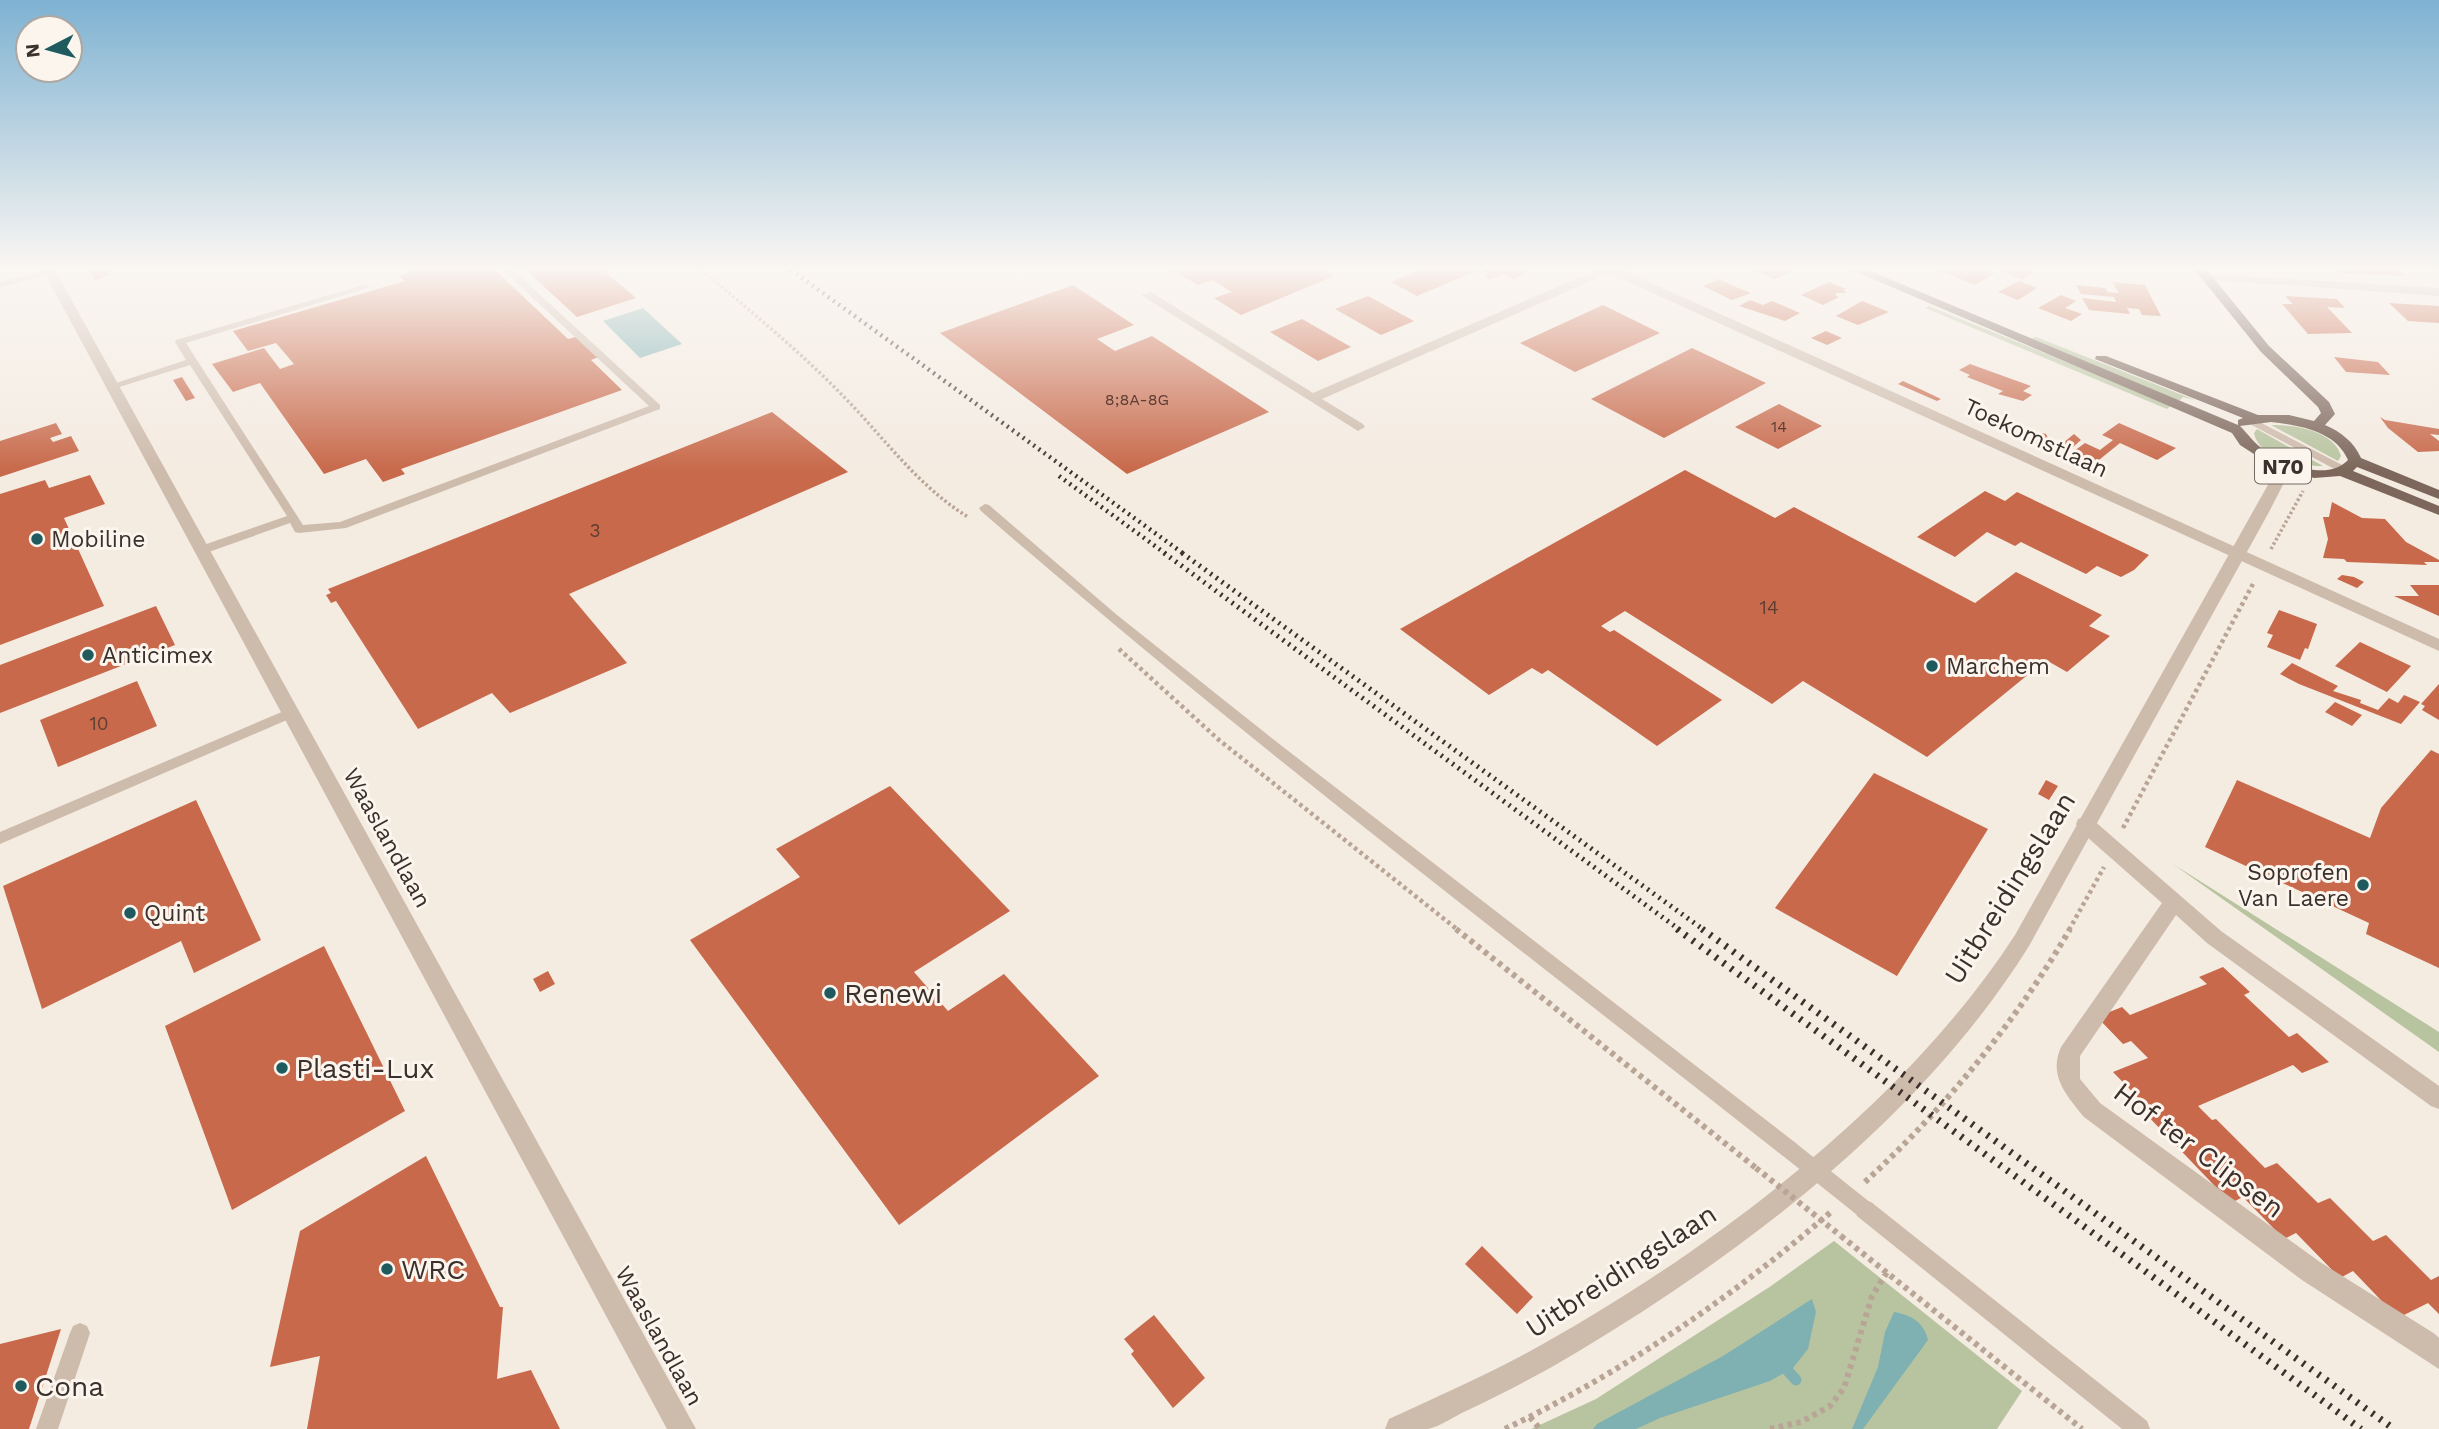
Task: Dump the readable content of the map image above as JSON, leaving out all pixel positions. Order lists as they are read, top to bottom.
{
  "streets": {
    "main road": ["N70"],
    "street": [
      "Toekomstlaan",
      "Waaslandlaan",
      "Uitbreidingslaan",
      "Hof ter Clipsen"
    ]
  },
  "crossings": [
    ["Toekomstlaan", "Uitbreidingslaan"],
    ["N70", "Uitbreidingslaan"]
  ],
  "places": [
    "Mobiline",
    "Anticimex",
    "Marchem",
    "Soprofen Van Laere",
    "Quint",
    "Renewi",
    "Plasti-Lux",
    "WRC",
    "Cona"
  ],
  "house_numbers": [
    "8;8A-8G",
    "14",
    "3",
    "14",
    "10"
  ],
  "north": "left"
}
